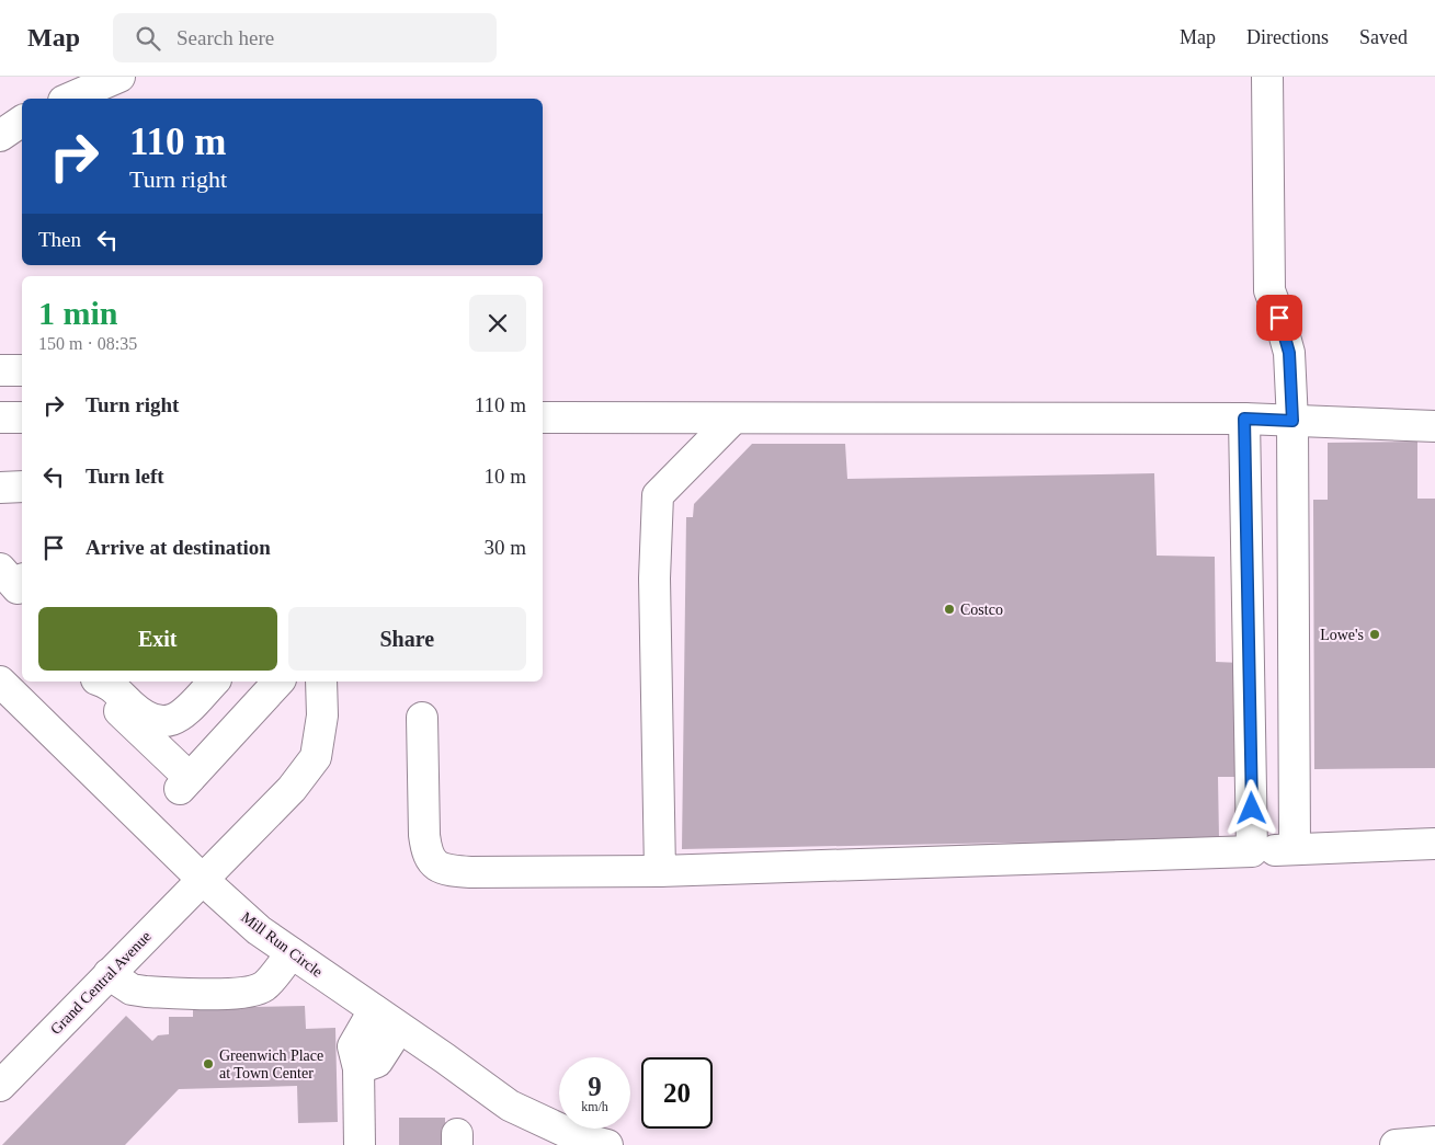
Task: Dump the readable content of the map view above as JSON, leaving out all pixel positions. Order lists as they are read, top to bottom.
{
  "streets": {
    "street": ["Mill Run Circle", "Grand Central Avenue"]
  },
  "crossings": [
    ["Mill Run Circle", "Grand Central Avenue"]
  ],
  "places": ["Costco", "Lowe's", "Greenwich Place at Town Center"],
  "page": {
    "header": "Map",
    "search": "Search here",
    "nav": ["Map", "Directions", "Saved"],
    "turn": ["110 m", "Turn right"],
    "then": "Then",
    "heading": ["1 min", "150 m · 08:35"],
    "list": [
      {
        "name": "Turn right",
        "value": "110 m"
      },
      {
        "name": "Turn left",
        "value": "10 m"
      },
      {
        "name": "Arrive at destination",
        "value": "30 m"
      }
    ],
    "buttons": ["Exit", "Share"],
    "speed": "9 km/h",
    "limit": "20"
  }
}
